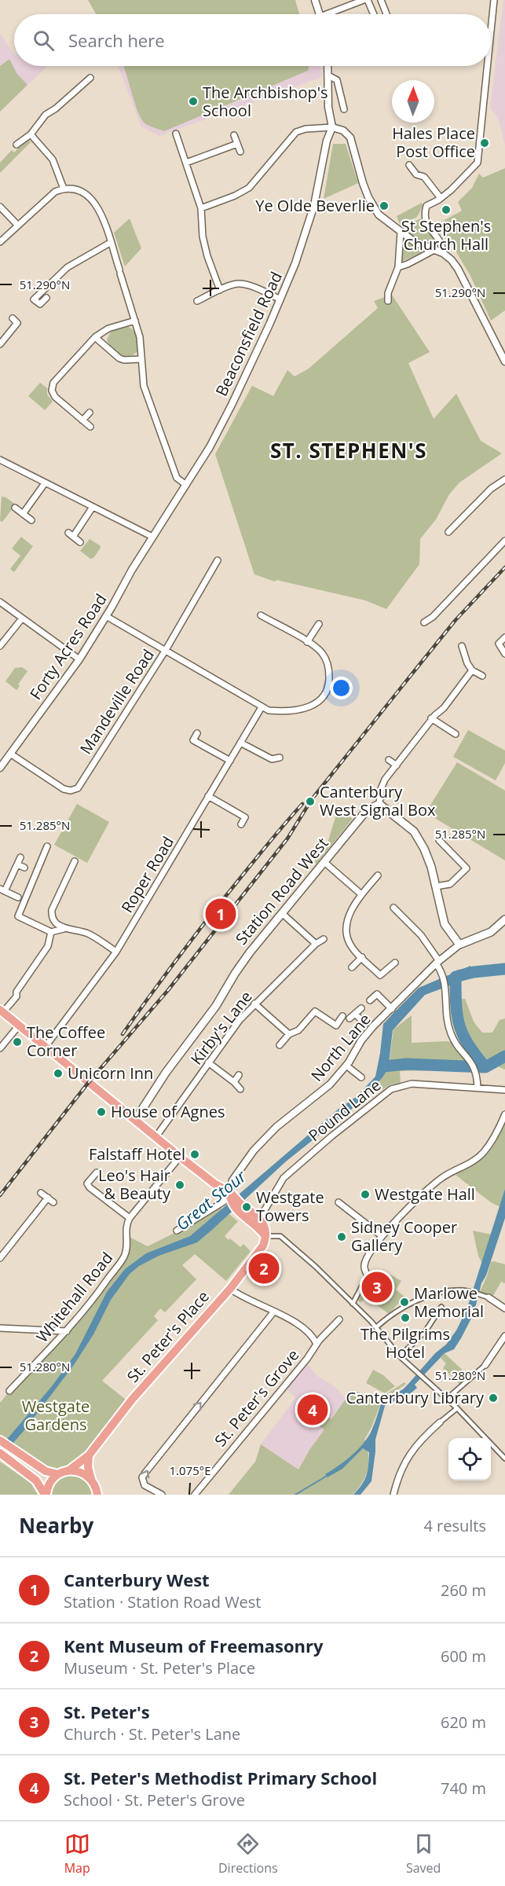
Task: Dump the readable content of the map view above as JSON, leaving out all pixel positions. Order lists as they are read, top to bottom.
{
  "streets": {
    "main road": ["Station Road West", "St. Peter's Place"],
    "street": [
      "Beaconsfield Road",
      "Forty Acres Road",
      "Mandeville Road",
      "Roper Road",
      "Kirby's Lane",
      "North Lane",
      "Pound Lane",
      "Whitehall Road",
      "St. Peter's Grove"
    ]
  },
  "crossings": [
    ["Beaconsfield Road", "Forty Acres Road"],
    ["Forty Acres Road", "Mandeville Road"]
  ],
  "districts": ["ST. STEPHEN'S"],
  "water": ["Great Stour"],
  "parks": ["Westgate Gardens"],
  "places": [
    "The Archbishop's School",
    "Hales Place Post Office",
    "Ye Olde Beverlie",
    "St Stephen's Church Hall",
    "Canterbury West Signal Box",
    "The Coffee Corner",
    "Unicorn Inn",
    "House of Agnes",
    "Falstaff Hotel",
    "Leo's Hair & Beauty",
    "Westgate Hall",
    "Westgate Towers",
    "Sidney Cooper Gallery",
    "Marlowe Memorial",
    "The Pilgrims Hotel",
    "Canterbury Library"
  ],
  "north": "top",
  "page": {
    "search": "Search here",
    "pins": [
      "1",
      "2",
      "3",
      "4"
    ],
    "heading": ["Nearby", "4 results"],
    "list": [
      {
        "mark": "1",
        "name": "Canterbury West",
        "note": "Station · Station Road West",
        "value": "260 m"
      },
      {
        "mark": "2",
        "name": "Kent Museum of Freemasonry",
        "note": "Museum · St. Peter's Place",
        "value": "600 m"
      },
      {
        "mark": "3",
        "name": "St. Peter's",
        "note": "Church · St. Peter's Lane",
        "value": "620 m"
      },
      {
        "mark": "4",
        "name": "St. Peter's Methodist Primary School",
        "note": "School · St. Peter's Grove",
        "value": "740 m"
      }
    ],
    "nav": ["Map", "Directions", "Saved"]
  },
  "coordinates": [
    "51.290°N",
    "51.285°N",
    "51.280°N",
    "1.075°E"
  ]
}
